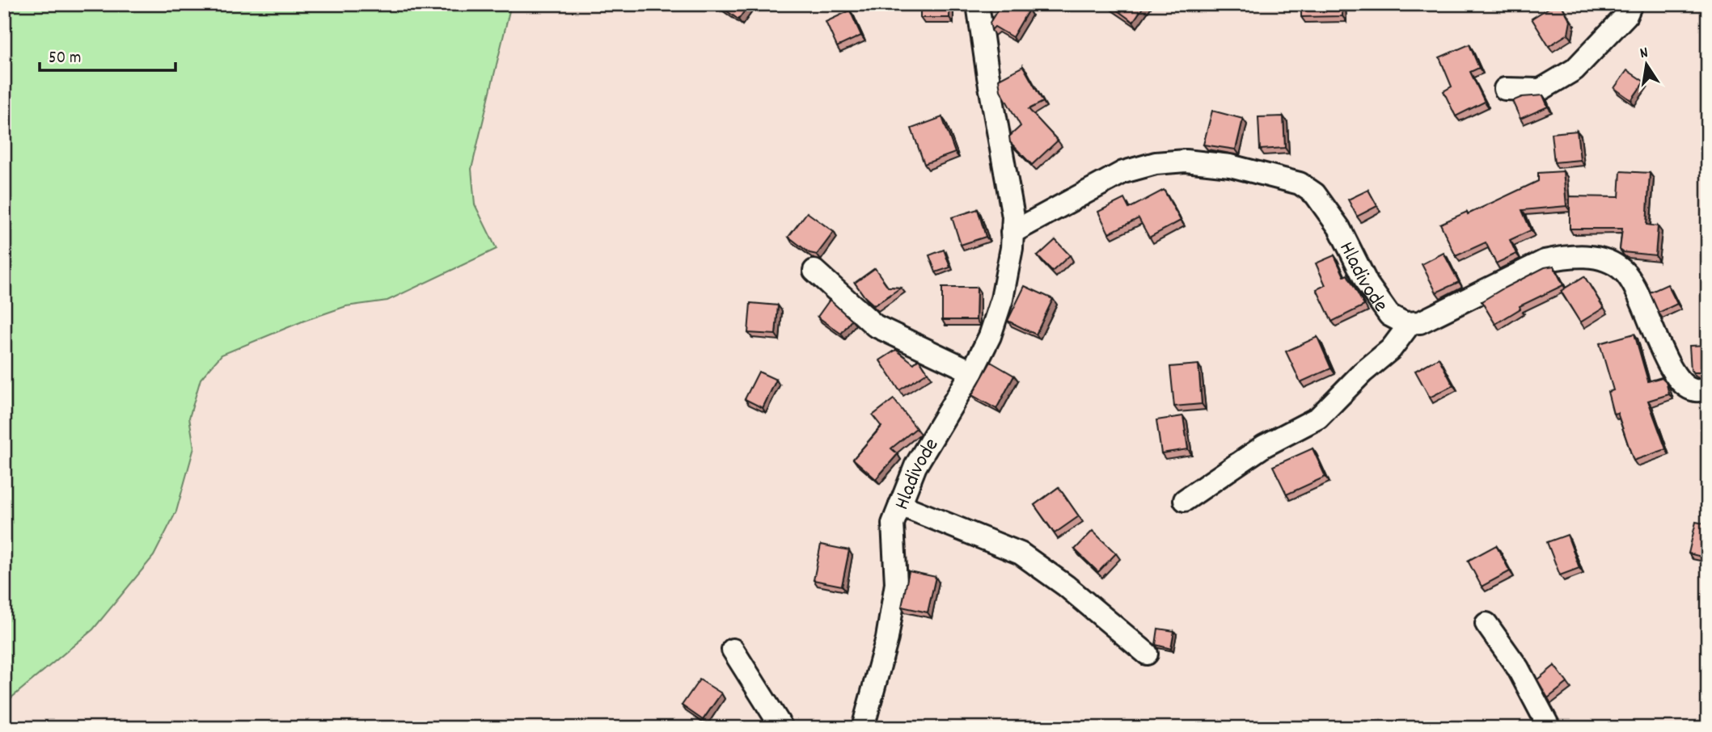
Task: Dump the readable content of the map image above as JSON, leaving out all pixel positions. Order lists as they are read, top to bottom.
{
  "streets": {
    "street": ["Hladivode"]
  },
  "scale_bar": "50 m",
  "north": "top"
}
